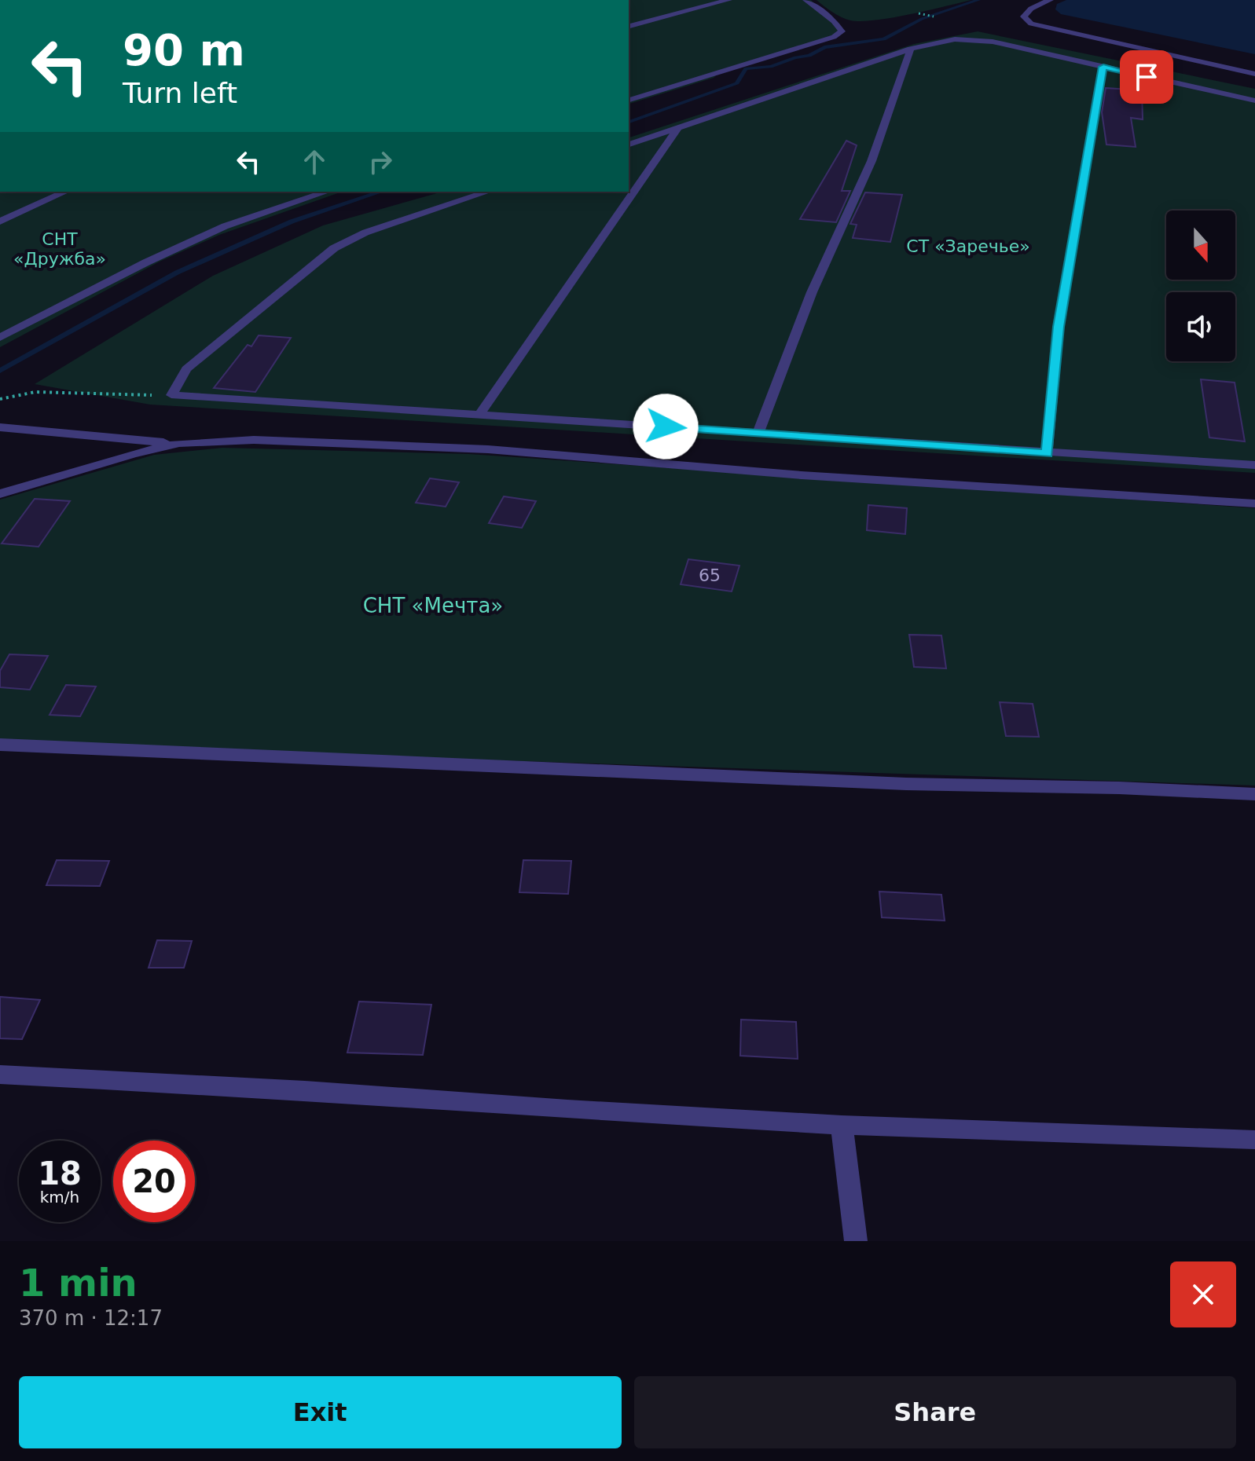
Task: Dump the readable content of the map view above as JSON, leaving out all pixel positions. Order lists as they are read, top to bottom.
{
  "parks": ["СНТ «Дружба»", "СТ «Заречье»", "СНТ «Мечта»"],
  "house_numbers": ["65"],
  "north": "bottom",
  "page": {
    "turn": ["90 m", "Turn left"],
    "speed": "18 km/h",
    "limit": "20",
    "heading": ["1 min", "370 m · 12:17"],
    "buttons": ["Exit", "Share"]
  }
}
